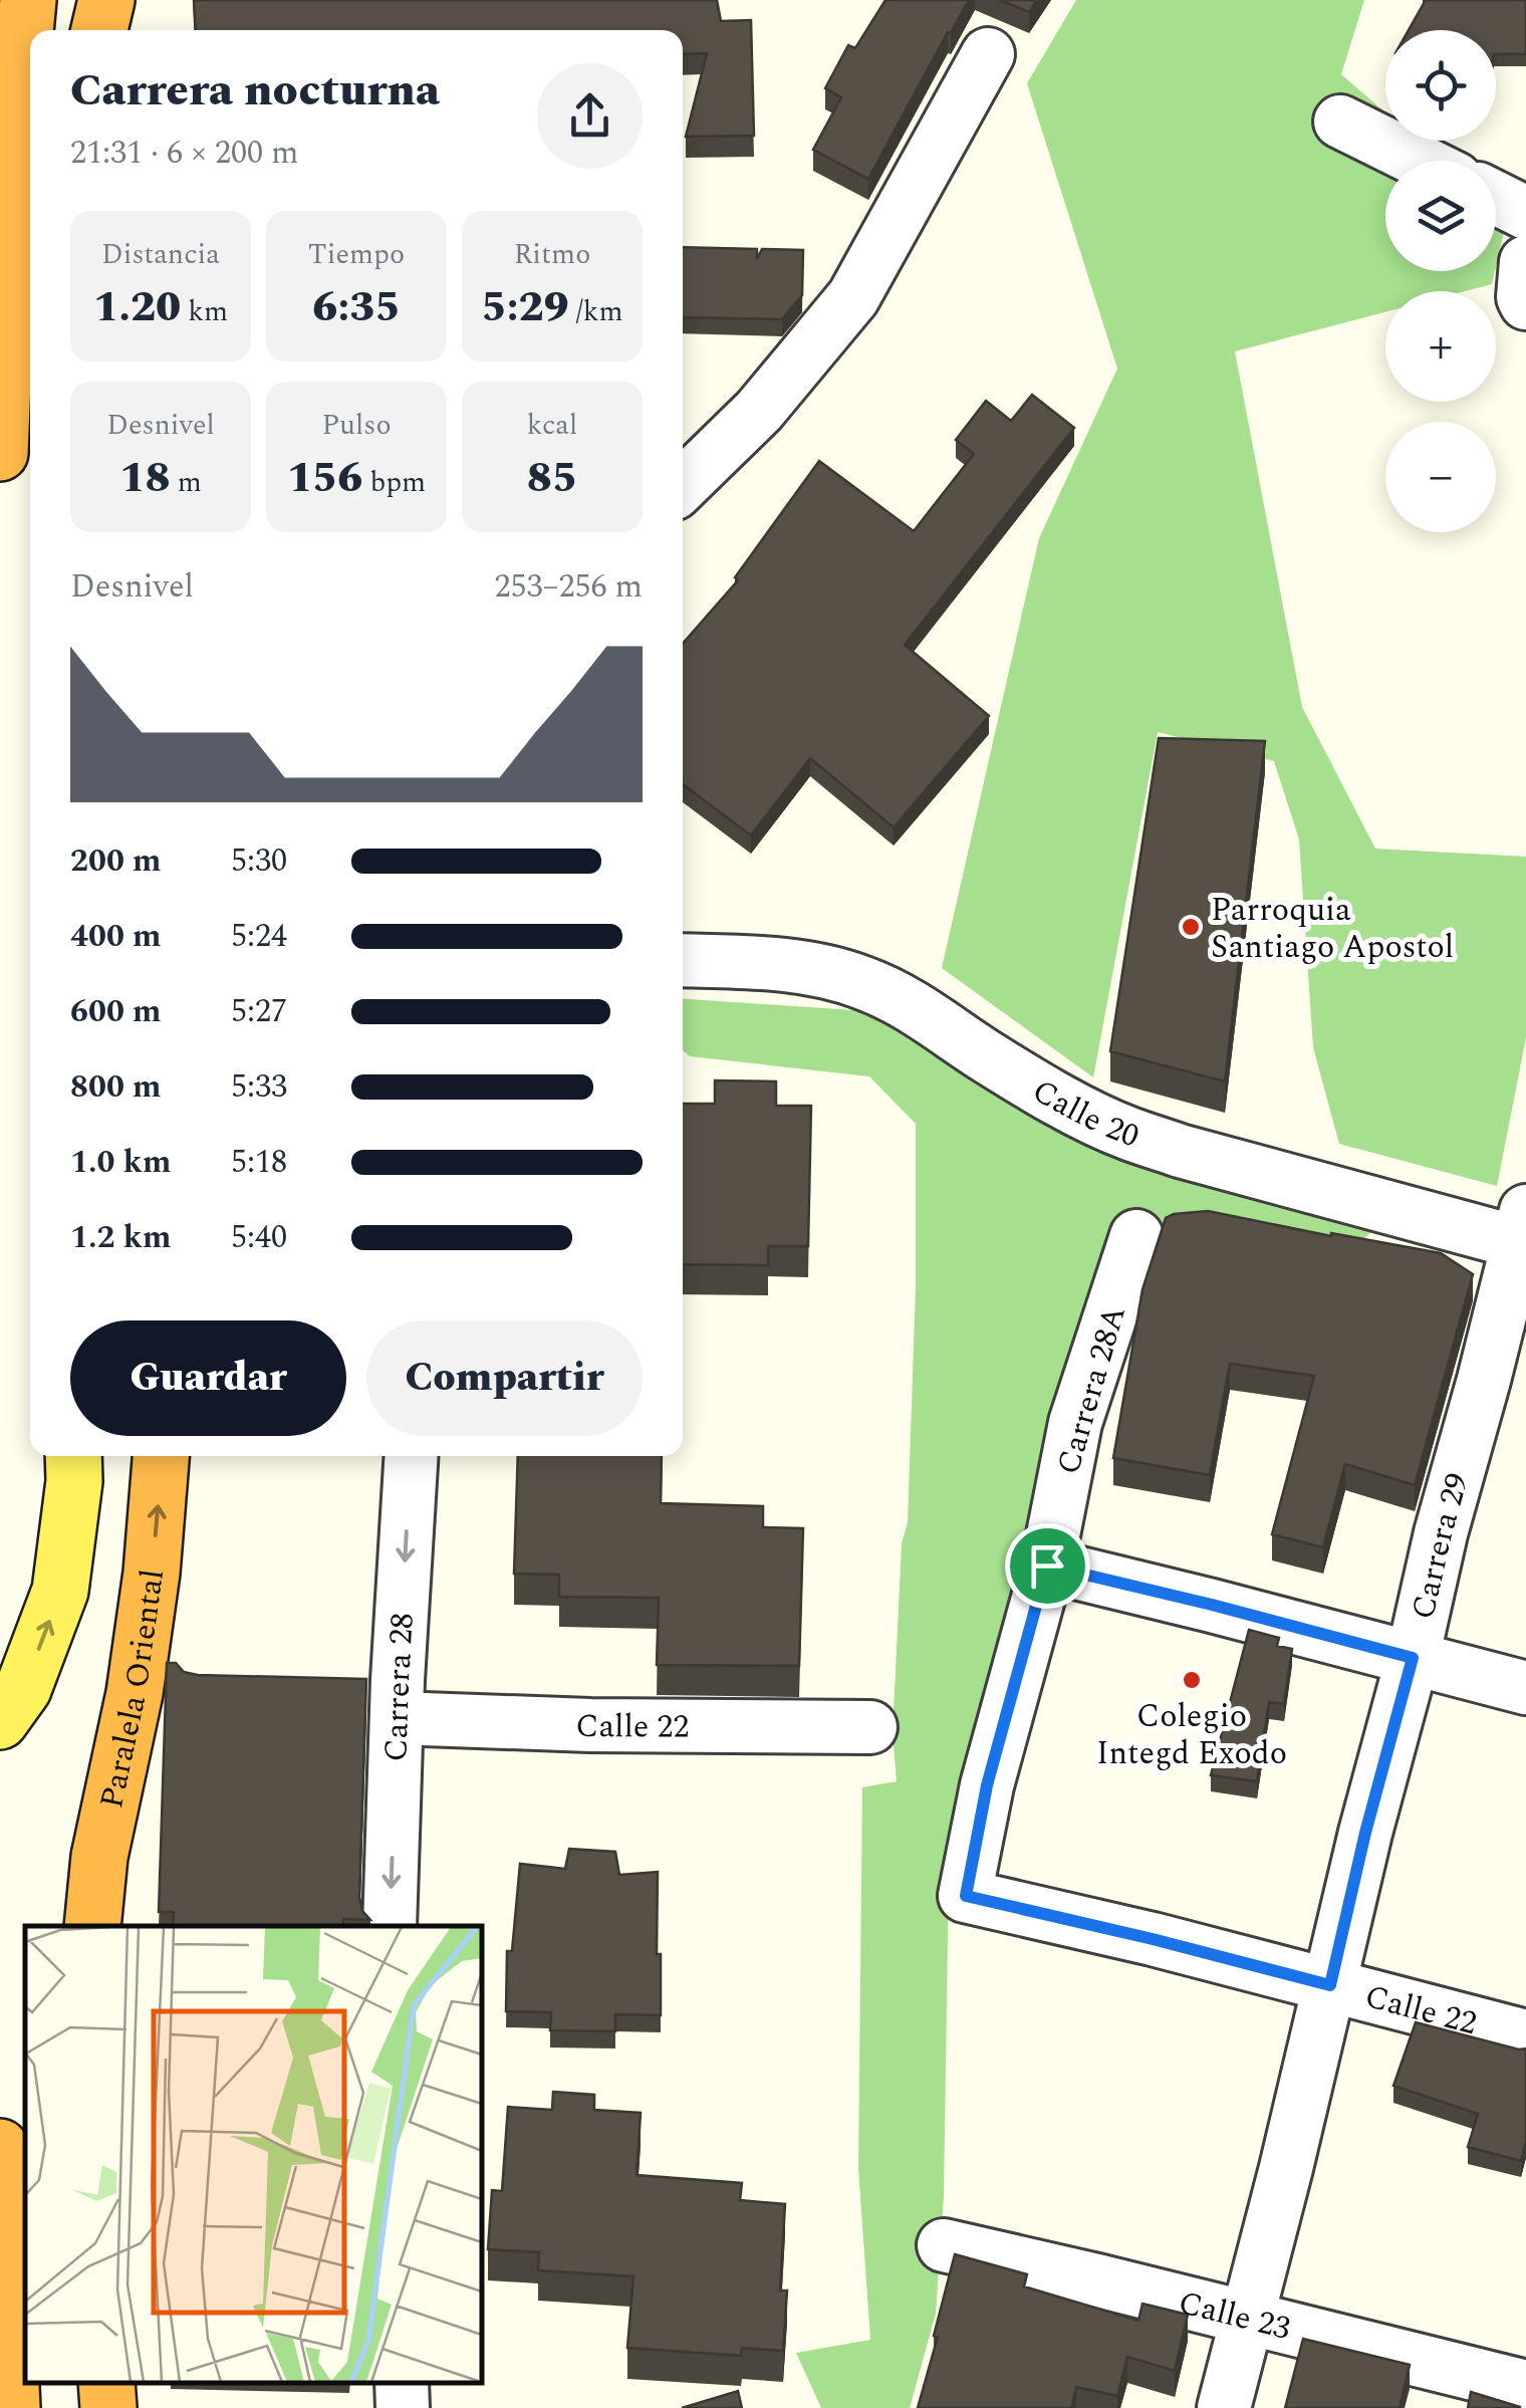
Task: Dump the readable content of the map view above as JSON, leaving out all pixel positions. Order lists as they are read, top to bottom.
{
  "streets": {
    "highway": ["Paralela Oriental"],
    "street": [
      "Calle 20",
      "Carrera 28A",
      "Carrera 29",
      "Carrera 28",
      "Calle 22",
      "Calle 23"
    ]
  },
  "crossings": [
    ["Calle 20", "Carrera 29"],
    ["Carrera 28A", "Calle 22"],
    ["Carrera 29", "Calle 22"],
    ["Carrera 29", "Calle 23"],
    ["Carrera 28", "Calle 22"]
  ],
  "one_way": ["Carrera 28", "Paralela Oriental"],
  "places": ["Parroquia Santiago Apostol", "Colegio Integd Exodo"],
  "page": {
    "map_buttons": ["+", "−"],
    "heading": ["Carrera nocturna", "21:31 · 6 × 200 m"],
    "stats": [
      ["Distancia", "1.20 km"],
      ["Tiempo", "6:35"],
      ["Ritmo", "5:29 /km"],
      ["Desnivel", "18 m"],
      ["Pulso", "156 bpm"],
      ["kcal", "85"]
    ],
    "chart": ["Desnivel", "253–256 m"],
    "list": [
      {
        "name": "200 m",
        "note": "5:30"
      },
      {
        "name": "400 m",
        "note": "5:24"
      },
      {
        "name": "600 m",
        "note": "5:27"
      },
      {
        "name": "800 m",
        "note": "5:33"
      },
      {
        "name": "1.0 km",
        "note": "5:18"
      },
      {
        "name": "1.2 km",
        "note": "5:40"
      }
    ],
    "buttons": ["Guardar", "Compartir"]
  }
}
